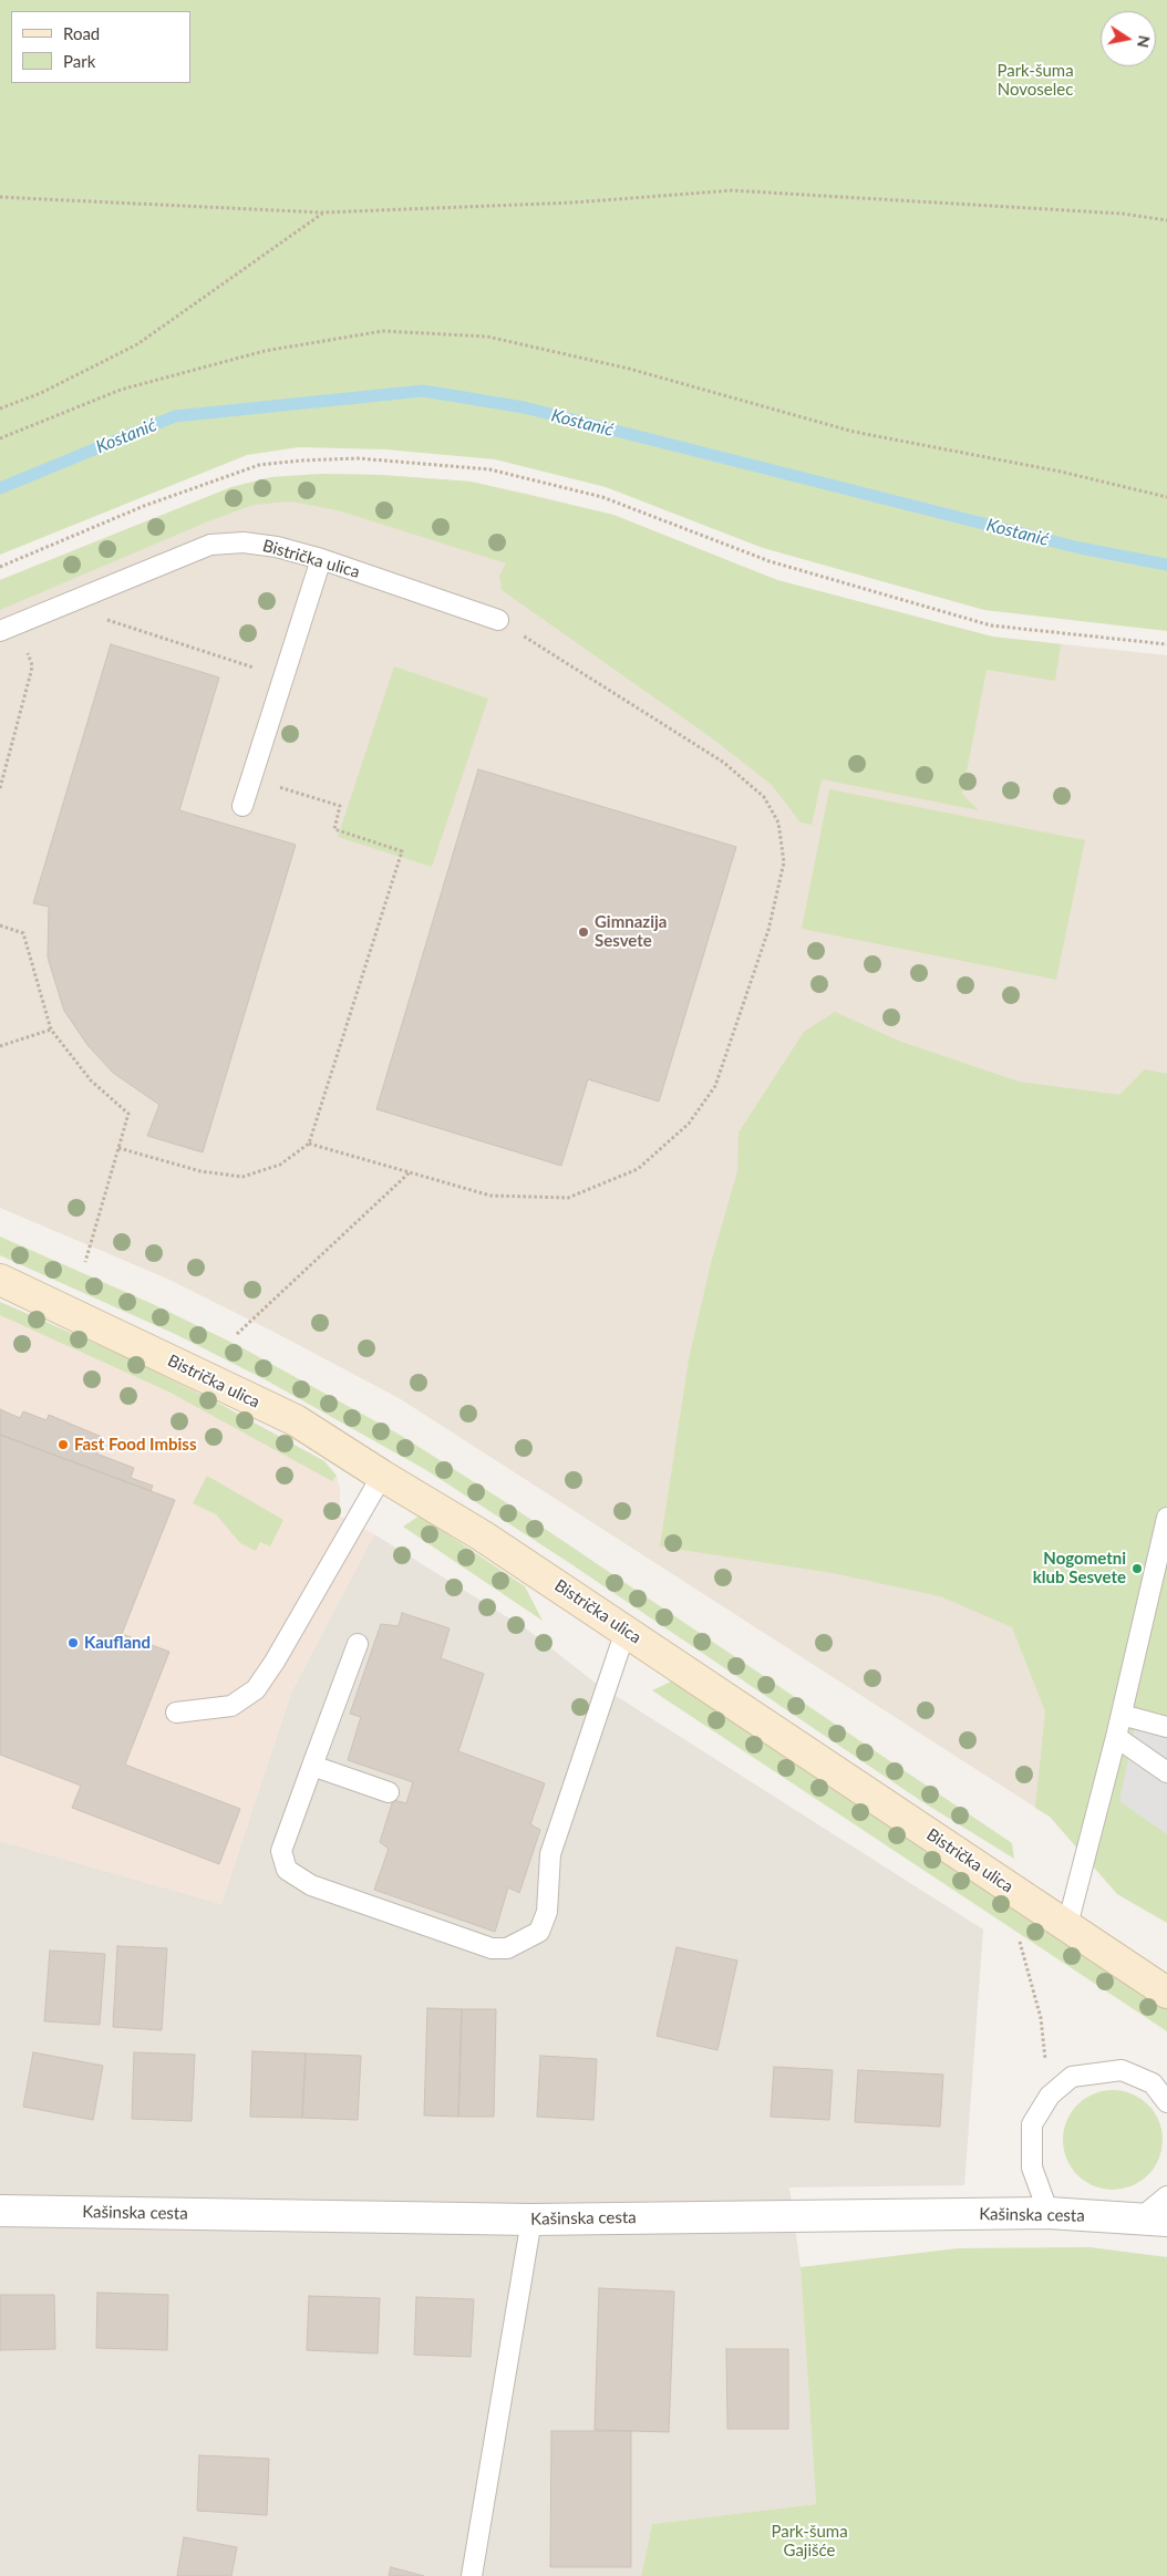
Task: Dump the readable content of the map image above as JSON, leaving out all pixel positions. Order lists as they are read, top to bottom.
{
  "streets": {
    "main road": ["Bistrička ulica"],
    "street": ["Kašinska cesta"]
  },
  "water": ["Kostanić"],
  "parks": ["Park-šuma Novoselec", "Park-šuma Gajišće"],
  "places": [
    "Gimnazija Sesvete",
    "Fast Food Imbiss",
    "Nogometni klub Sesvete",
    "Kaufland"
  ],
  "legend": ["Road", "Park"],
  "north": "right"
}
